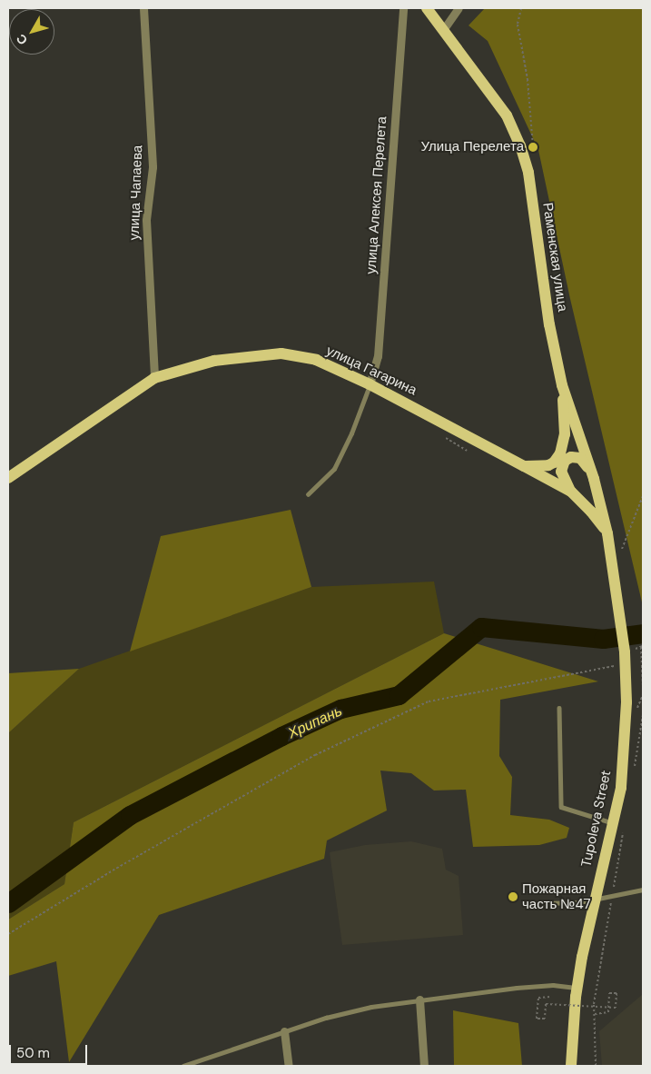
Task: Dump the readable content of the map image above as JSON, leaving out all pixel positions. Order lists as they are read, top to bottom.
{
  "streets": {
    "main road": ["Раменская улица", "улица Гагарина", "Tupoleva Street"],
    "street": ["улица Чапаева", "улица Алексея Перелета"]
  },
  "crossings": [
    ["улица Чапаева", "улица Гагарина"],
    ["улица Алексея Перелета", "улица Гагарина"],
    ["Раменская улица", "улица Гагарина"],
    ["Раменская улица", "Tupoleva Street"]
  ],
  "water": ["Хрипань"],
  "places": ["Улица Перелета", "Пожарная часть №47"],
  "scale_bar": "50 m",
  "north": "bottom left"
}
